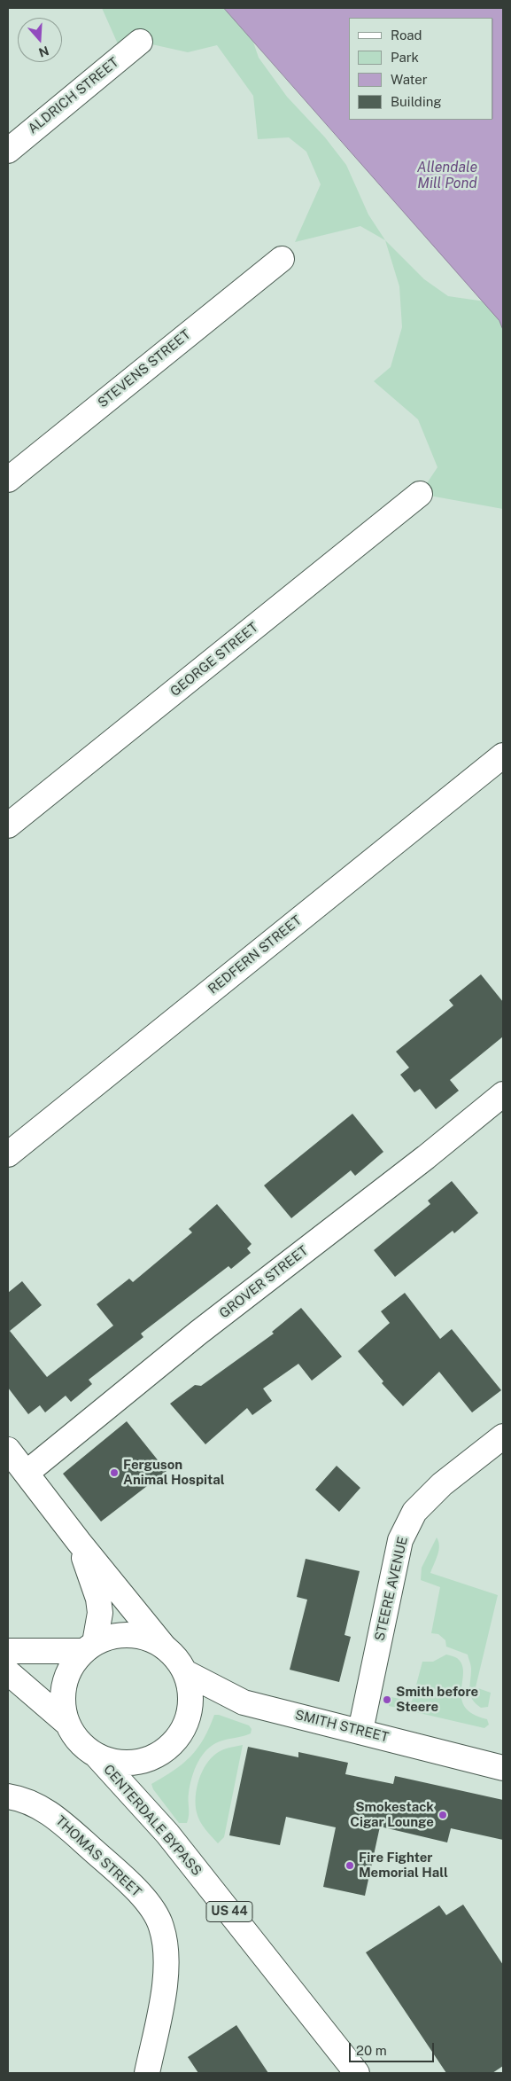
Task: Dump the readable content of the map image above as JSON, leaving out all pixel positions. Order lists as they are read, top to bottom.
{
  "streets": {
    "street": [
      "ALDRICH STREET",
      "STEVENS STREET",
      "GEORGE STREET",
      "REDFERN STREET",
      "GROVER STREET",
      "STEERE AVENUE",
      "SMITH STREET",
      "CENTERDALE BYPASS",
      "THOMAS STREET",
      "US 44"
    ]
  },
  "crossings": [
    ["STEERE AVENUE", "SMITH STREET"],
    ["SMITH STREET", "CENTERDALE BYPASS"]
  ],
  "water": ["Allendale Mill Pond"],
  "places": [
    "Ferguson Animal Hospital",
    "Smith before Steere",
    "Smokestack Cigar Lounge",
    "Fire Fighter Memorial Hall"
  ],
  "legend": [
    "Road",
    "Park",
    "Water",
    "Building"
  ],
  "scale_bar": "20 m",
  "north": "bottom"
}
